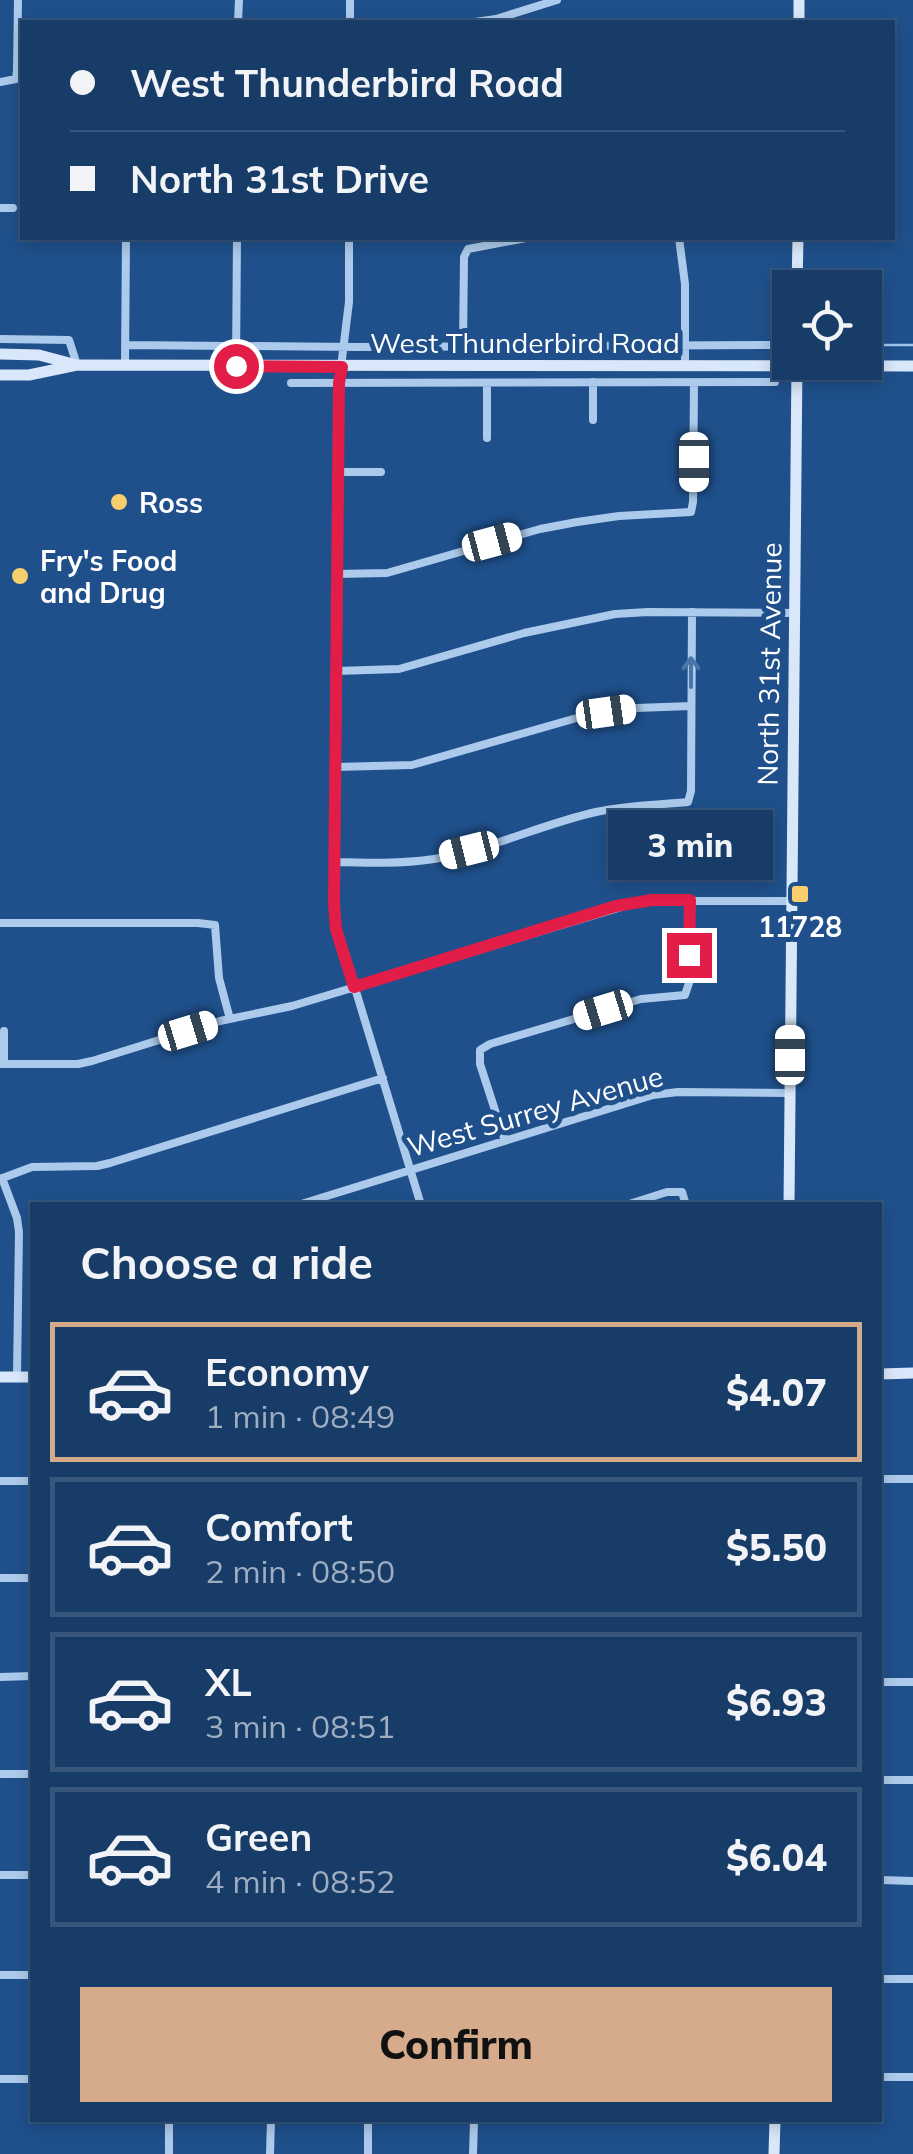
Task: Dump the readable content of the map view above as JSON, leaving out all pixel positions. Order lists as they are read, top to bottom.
{
  "streets": {
    "street": ["West Thunderbird Road", "North 31st Avenue", "West Surrey Avenue"]
  },
  "crossings": [
    ["North 31st Avenue", "West Surrey Avenue"]
  ],
  "places": {
    "other": ["Ross", "Fry's Food and Drug"],
    "transit": ["11728"]
  },
  "page": {
    "banner": ["West Thunderbird Road", "North 31st Drive"],
    "bubble": "3 min",
    "heading": "Choose a ride",
    "list": [
      {
        "name": "Economy",
        "note": "1 min · 08:49",
        "value": "$4.07"
      },
      {
        "name": "Comfort",
        "note": "2 min · 08:50",
        "value": "$5.50"
      },
      {
        "name": "XL",
        "note": "3 min · 08:51",
        "value": "$6.93"
      },
      {
        "name": "Green",
        "note": "4 min · 08:52",
        "value": "$6.04"
      }
    ],
    "buttons": "Confirm"
  }
}
